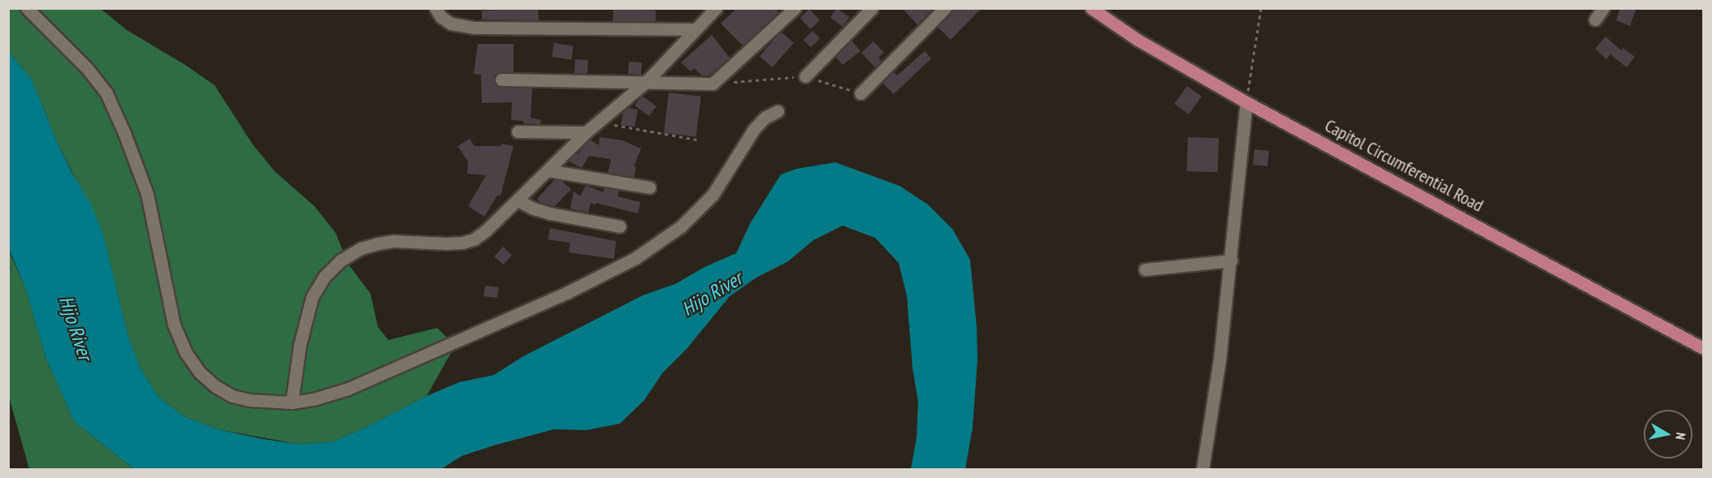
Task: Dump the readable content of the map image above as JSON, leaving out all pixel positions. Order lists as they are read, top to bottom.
{
  "streets": {
    "main road": ["Capitol Circumferential Road"]
  },
  "water": ["Hijo River"],
  "north": "right"
}
